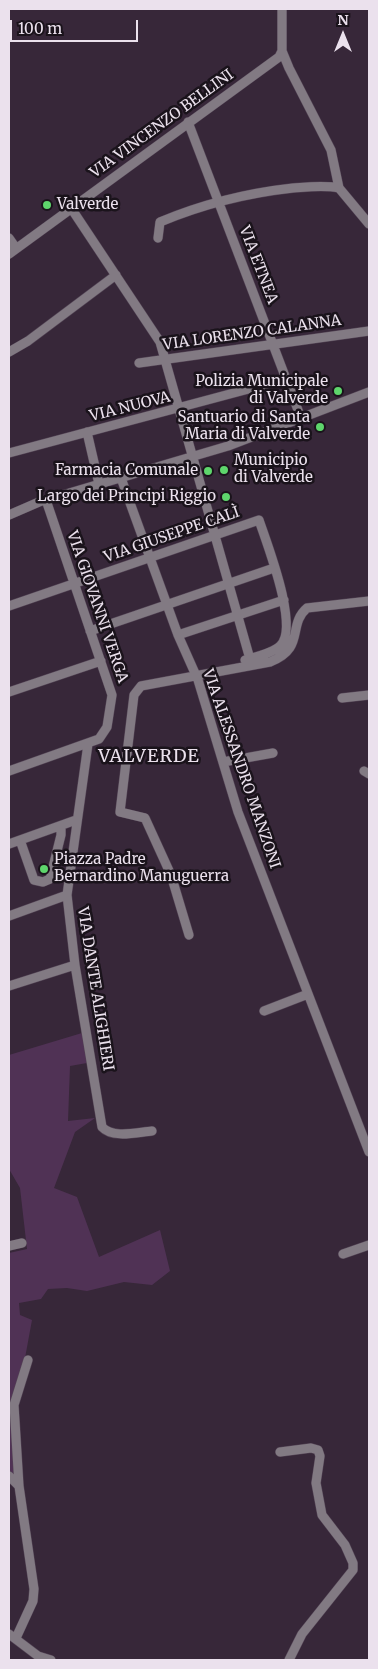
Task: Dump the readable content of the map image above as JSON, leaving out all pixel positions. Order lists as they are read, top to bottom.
{
  "streets": {
    "street": [
      "VIA VINCENZO BELLINI",
      "VIA ETNEA",
      "VIA LORENZO CALANNA",
      "VIA NUOVA",
      "VIA GIUSEPPE CALÌ",
      "VIA GIOVANNI VERGA",
      "VIA ALESSANDRO MANZONI",
      "VIA DANTE ALIGHIERI"
    ]
  },
  "crossings": [
    ["VIA VINCENZO BELLINI", "VIA ETNEA"],
    ["VIA ETNEA", "VIA LORENZO CALANNA"],
    ["VIA ETNEA", "VIA NUOVA"],
    ["VIA GIUSEPPE CALÌ", "VIA GIOVANNI VERGA"],
    ["VIA GIUSEPPE CALÌ", "VIA ALESSANDRO MANZONI"],
    ["VIA GIOVANNI VERGA", "VIA DANTE ALIGHIERI"]
  ],
  "districts": ["VALVERDE"],
  "places": [
    "Valverde",
    "Polizia Municipale di Valverde",
    "Santuario di Santa Maria di Valverde",
    "Municipio di Valverde",
    "Farmacia Comunale",
    "Largo dei Principi Riggio",
    "Piazza Padre Bernardino Manuguerra"
  ],
  "scale_bar": "100 m",
  "north": "top"
}
